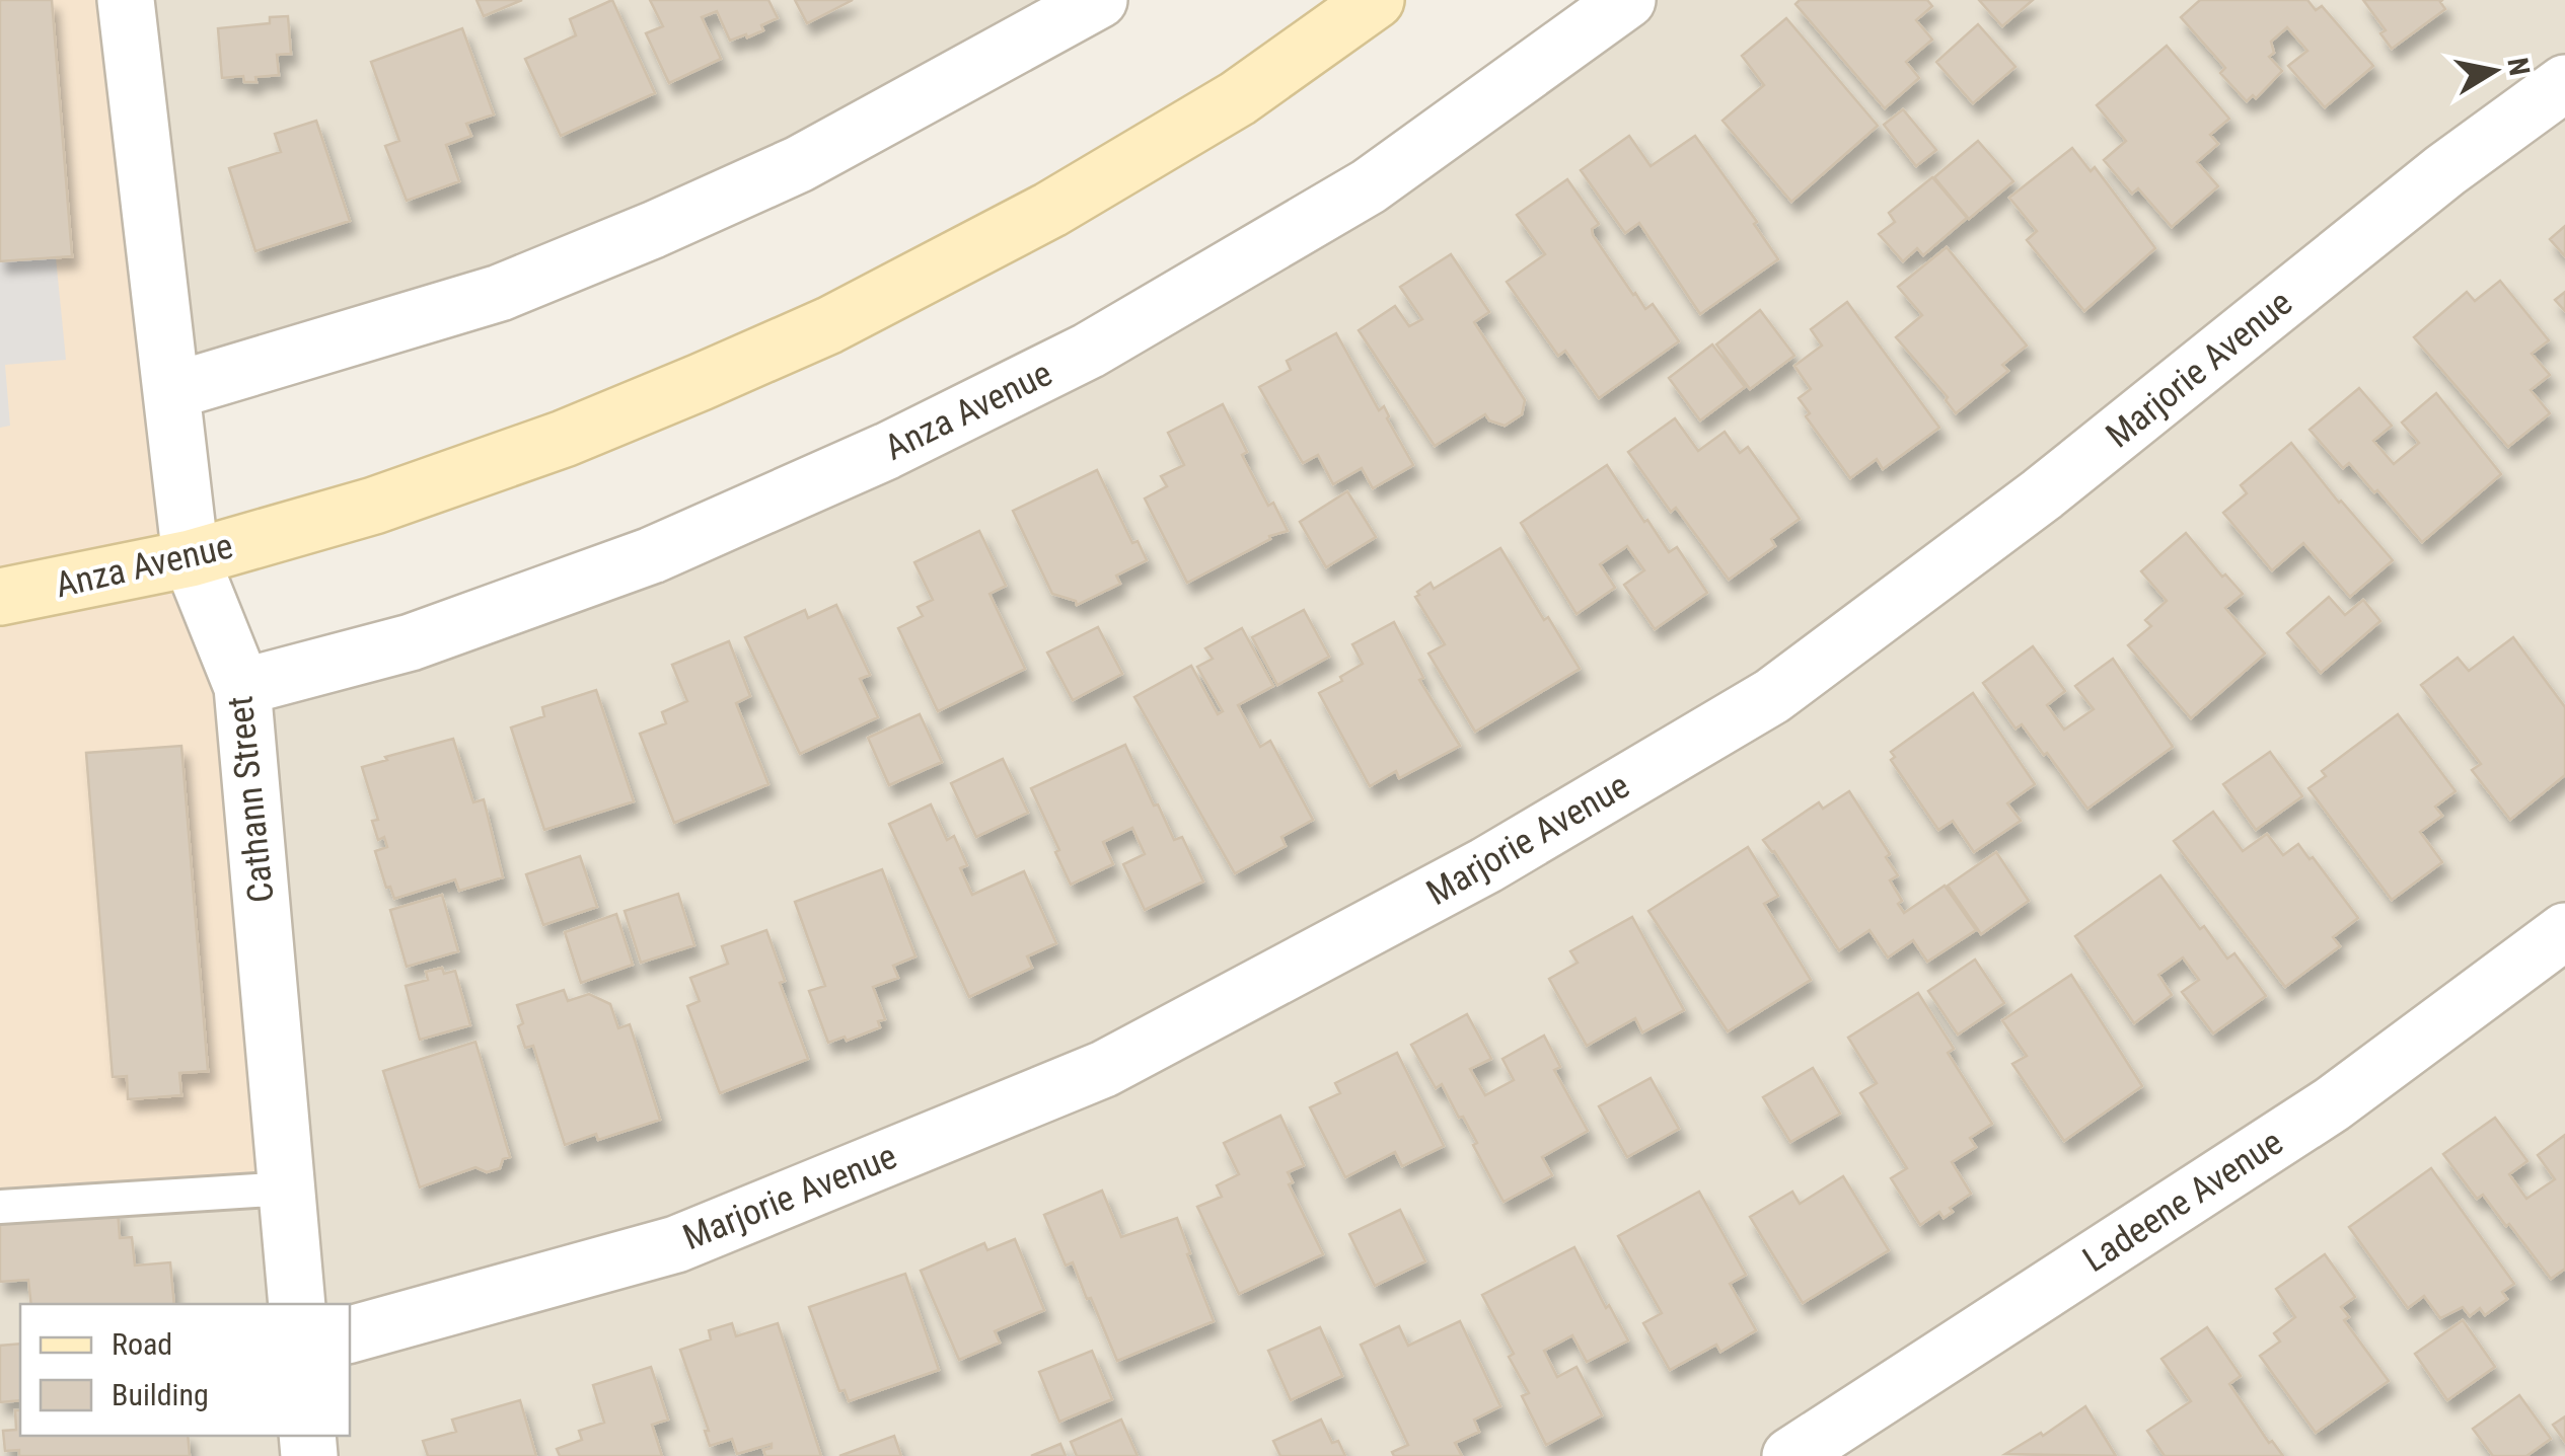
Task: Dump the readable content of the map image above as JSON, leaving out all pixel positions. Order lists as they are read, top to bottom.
{
  "streets": {
    "main road": ["Anza Avenue"],
    "street": ["Marjorie Avenue", "Cathann Street", "Ladeene Avenue"]
  },
  "crossings": [
    ["Anza Avenue", "Cathann Street"]
  ],
  "legend": ["Road", "Building"],
  "north": "right"
}
